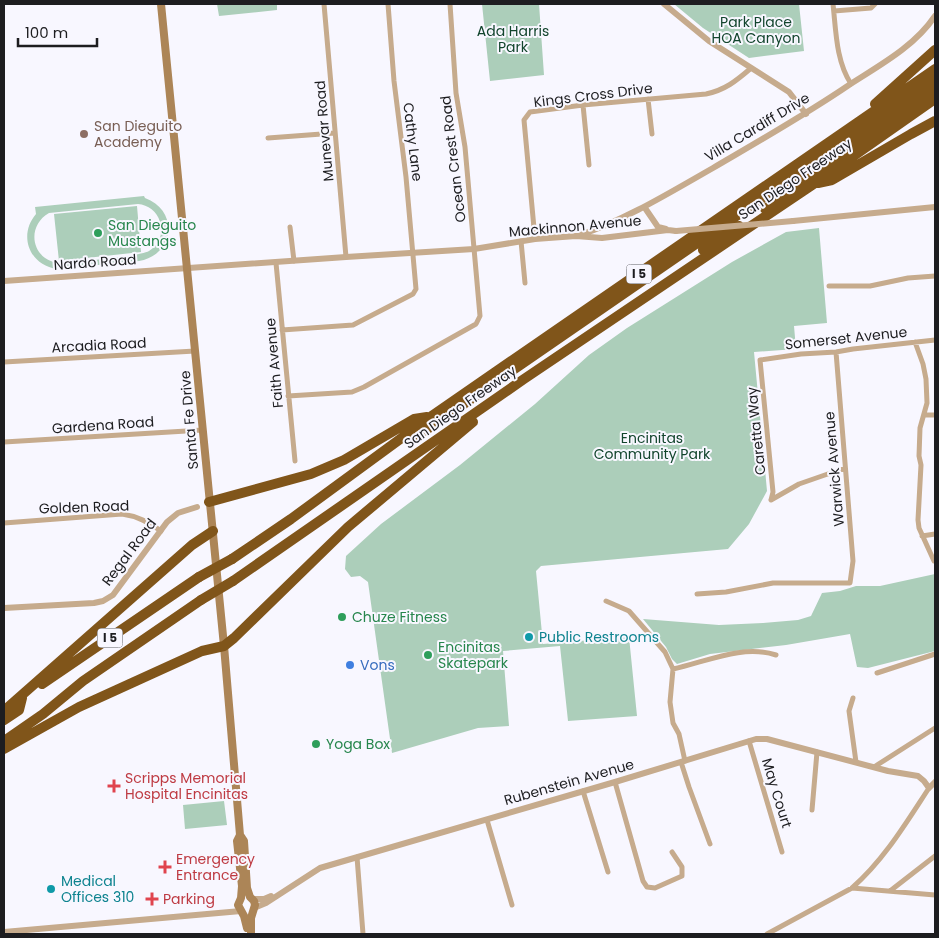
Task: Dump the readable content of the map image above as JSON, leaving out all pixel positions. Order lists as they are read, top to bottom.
{
  "streets": {
    "highway": ["San Diego Freeway", "I 5"],
    "main road": ["Santa Fe Drive"],
    "street": [
      "Kings Cross Drive",
      "Villa Cardiff Drive",
      "Munevar Road",
      "Cathy Lane",
      "Ocean Crest Road",
      "Mackinnon Avenue",
      "Nardo Road",
      "Somerset Avenue",
      "Arcadia Road",
      "Faith Avenue",
      "Gardena Road",
      "Caretta Way",
      "Warwick Avenue",
      "Golden Road",
      "Regal Road",
      "Rubenstein Avenue",
      "May Court"
    ]
  },
  "crossings": [
    ["Kings Cross Drive", "Mackinnon Avenue"],
    ["Villa Cardiff Drive", "Mackinnon Avenue"],
    ["Munevar Road", "Mackinnon Avenue"],
    ["Cathy Lane", "Mackinnon Avenue"],
    ["Cathy Lane", "Faith Avenue"],
    ["Ocean Crest Road", "Mackinnon Avenue"],
    ["Ocean Crest Road", "Faith Avenue"],
    ["Mackinnon Avenue", "Nardo Road"],
    ["Mackinnon Avenue", "Faith Avenue"],
    ["Mackinnon Avenue", "Santa Fe Drive"],
    ["Nardo Road", "Santa Fe Drive"],
    ["Somerset Avenue", "Caretta Way"],
    ["Somerset Avenue", "Warwick Avenue"],
    ["Arcadia Road", "Santa Fe Drive"],
    ["Santa Fe Drive", "Gardena Road"],
    ["Santa Fe Drive", "Regal Road"],
    ["Santa Fe Drive", "Rubenstein Avenue"],
    ["Caretta Way", "Warwick Avenue"],
    ["Golden Road", "Regal Road"],
    ["Rubenstein Avenue", "May Court"]
  ],
  "parks": ["Park Place HOA Canyon", "Ada Harris Park", "Encinitas Community Park"],
  "places": {
    "other": [
      "San Dieguito Academy",
      "San Dieguito Mustangs",
      "Chuze Fitness",
      "Public Restrooms",
      "Encinitas Skatepark",
      "Vons",
      "Yoga Box",
      "Medical Offices 310"
    ],
    "health": ["Scripps Memorial Hospital Encinitas", "Emergency Entrance", "Parking"]
  },
  "scale_bar": "100 m"
}
